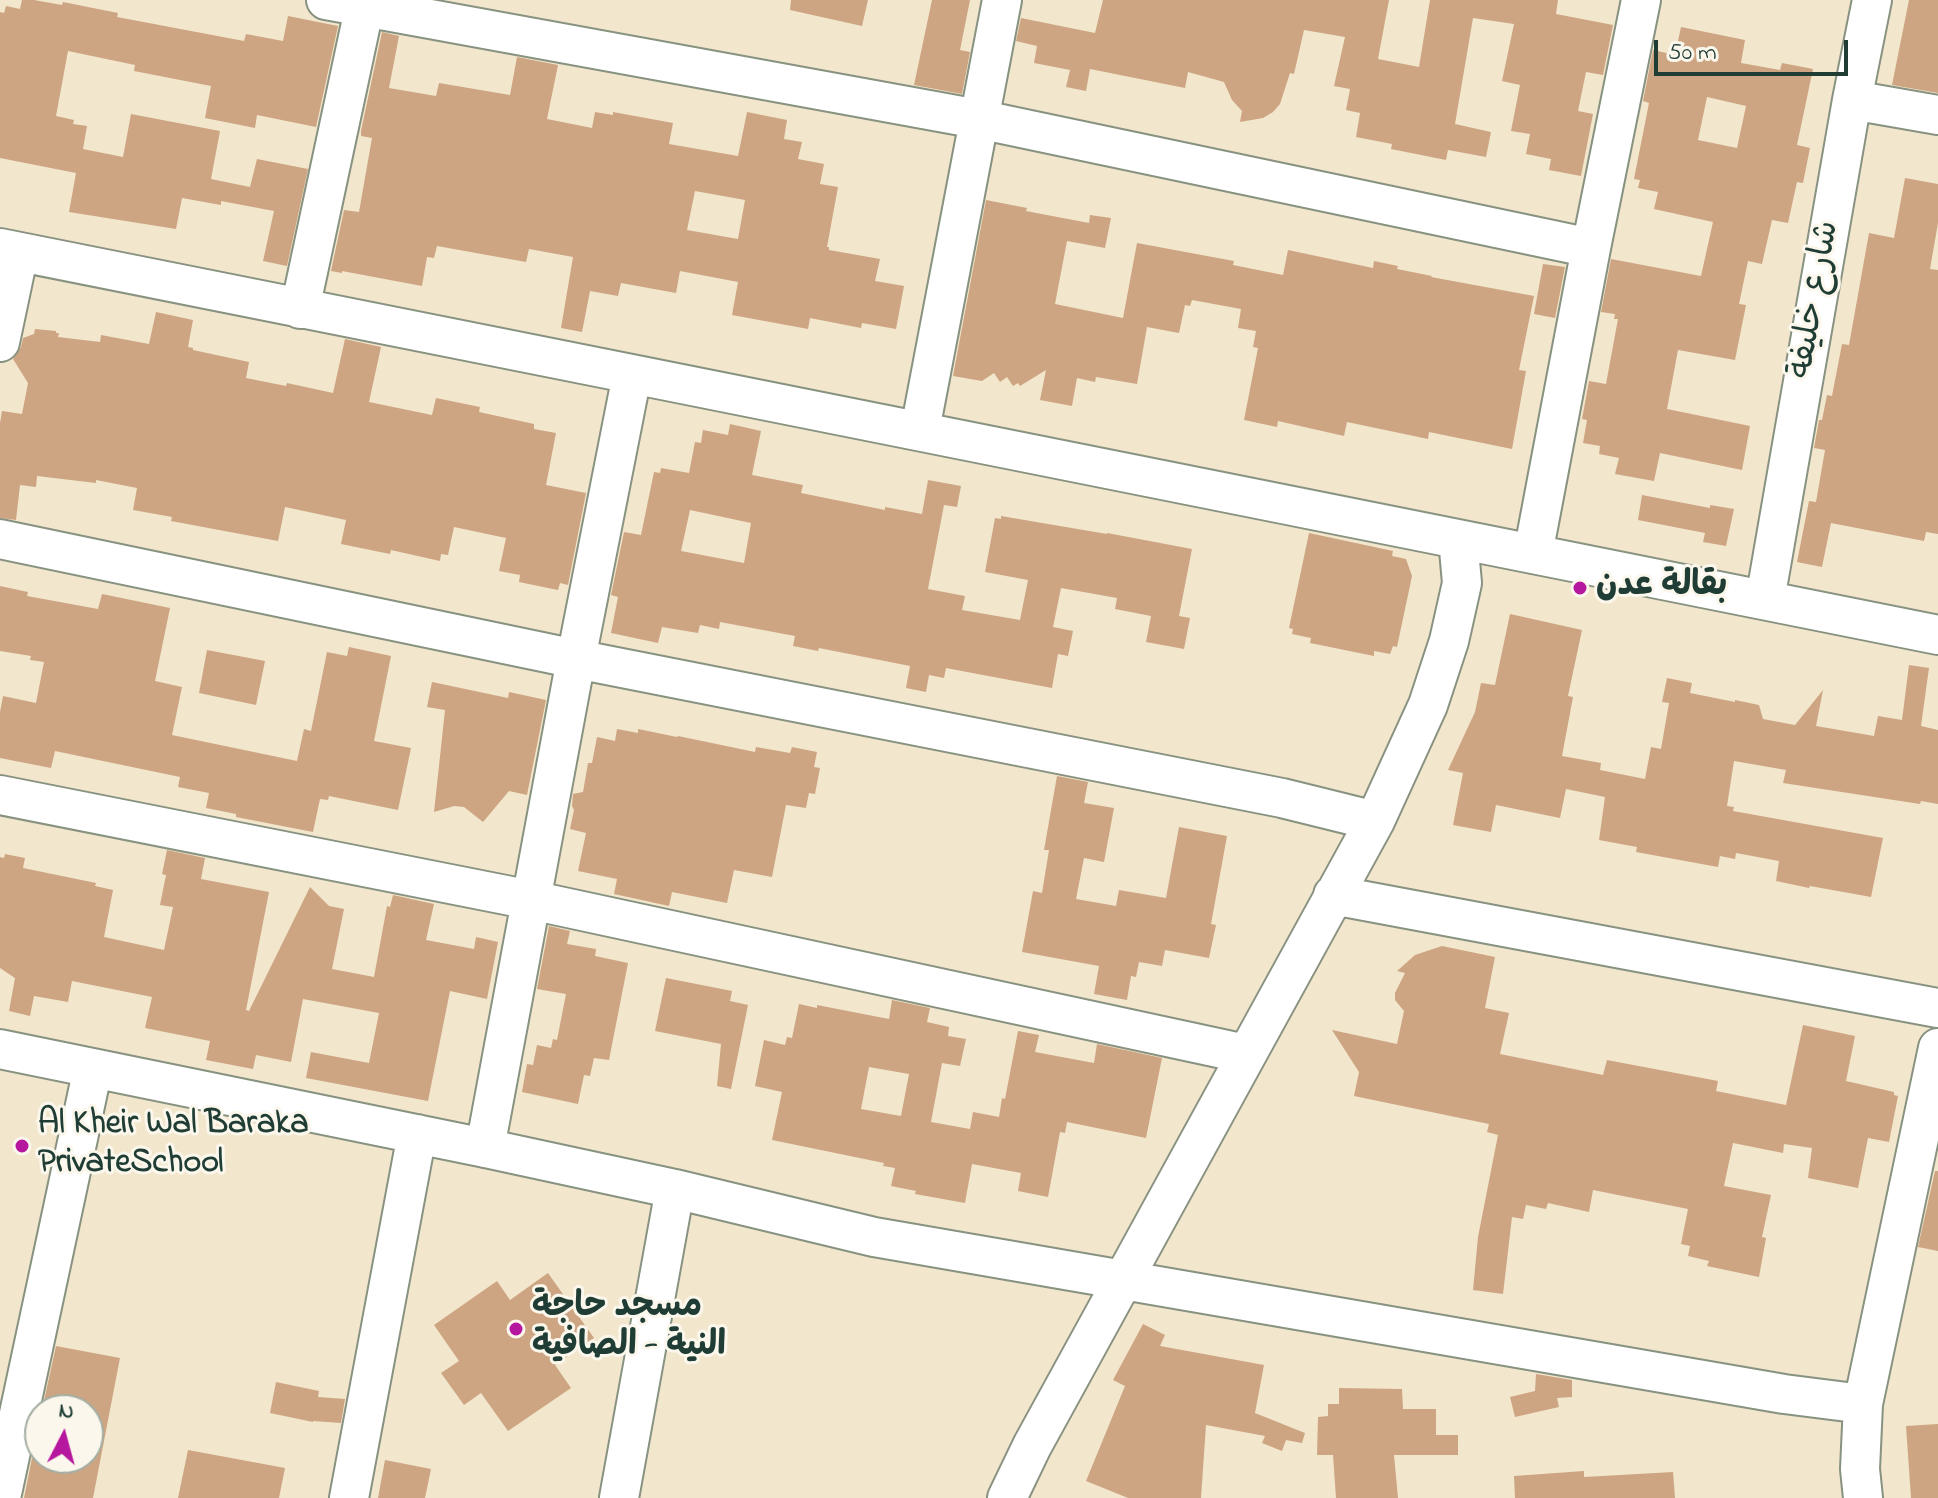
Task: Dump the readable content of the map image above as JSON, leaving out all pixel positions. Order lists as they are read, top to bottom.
{
  "streets": {
    "street": ["شارع خليفة"]
  },
  "places": ["بقالة عدن", "Al Kheir Wal Baraka PrivateSchool", "مسجد حاجة النية - الصافية"],
  "scale_bar": "50 m",
  "north": "top"
}
